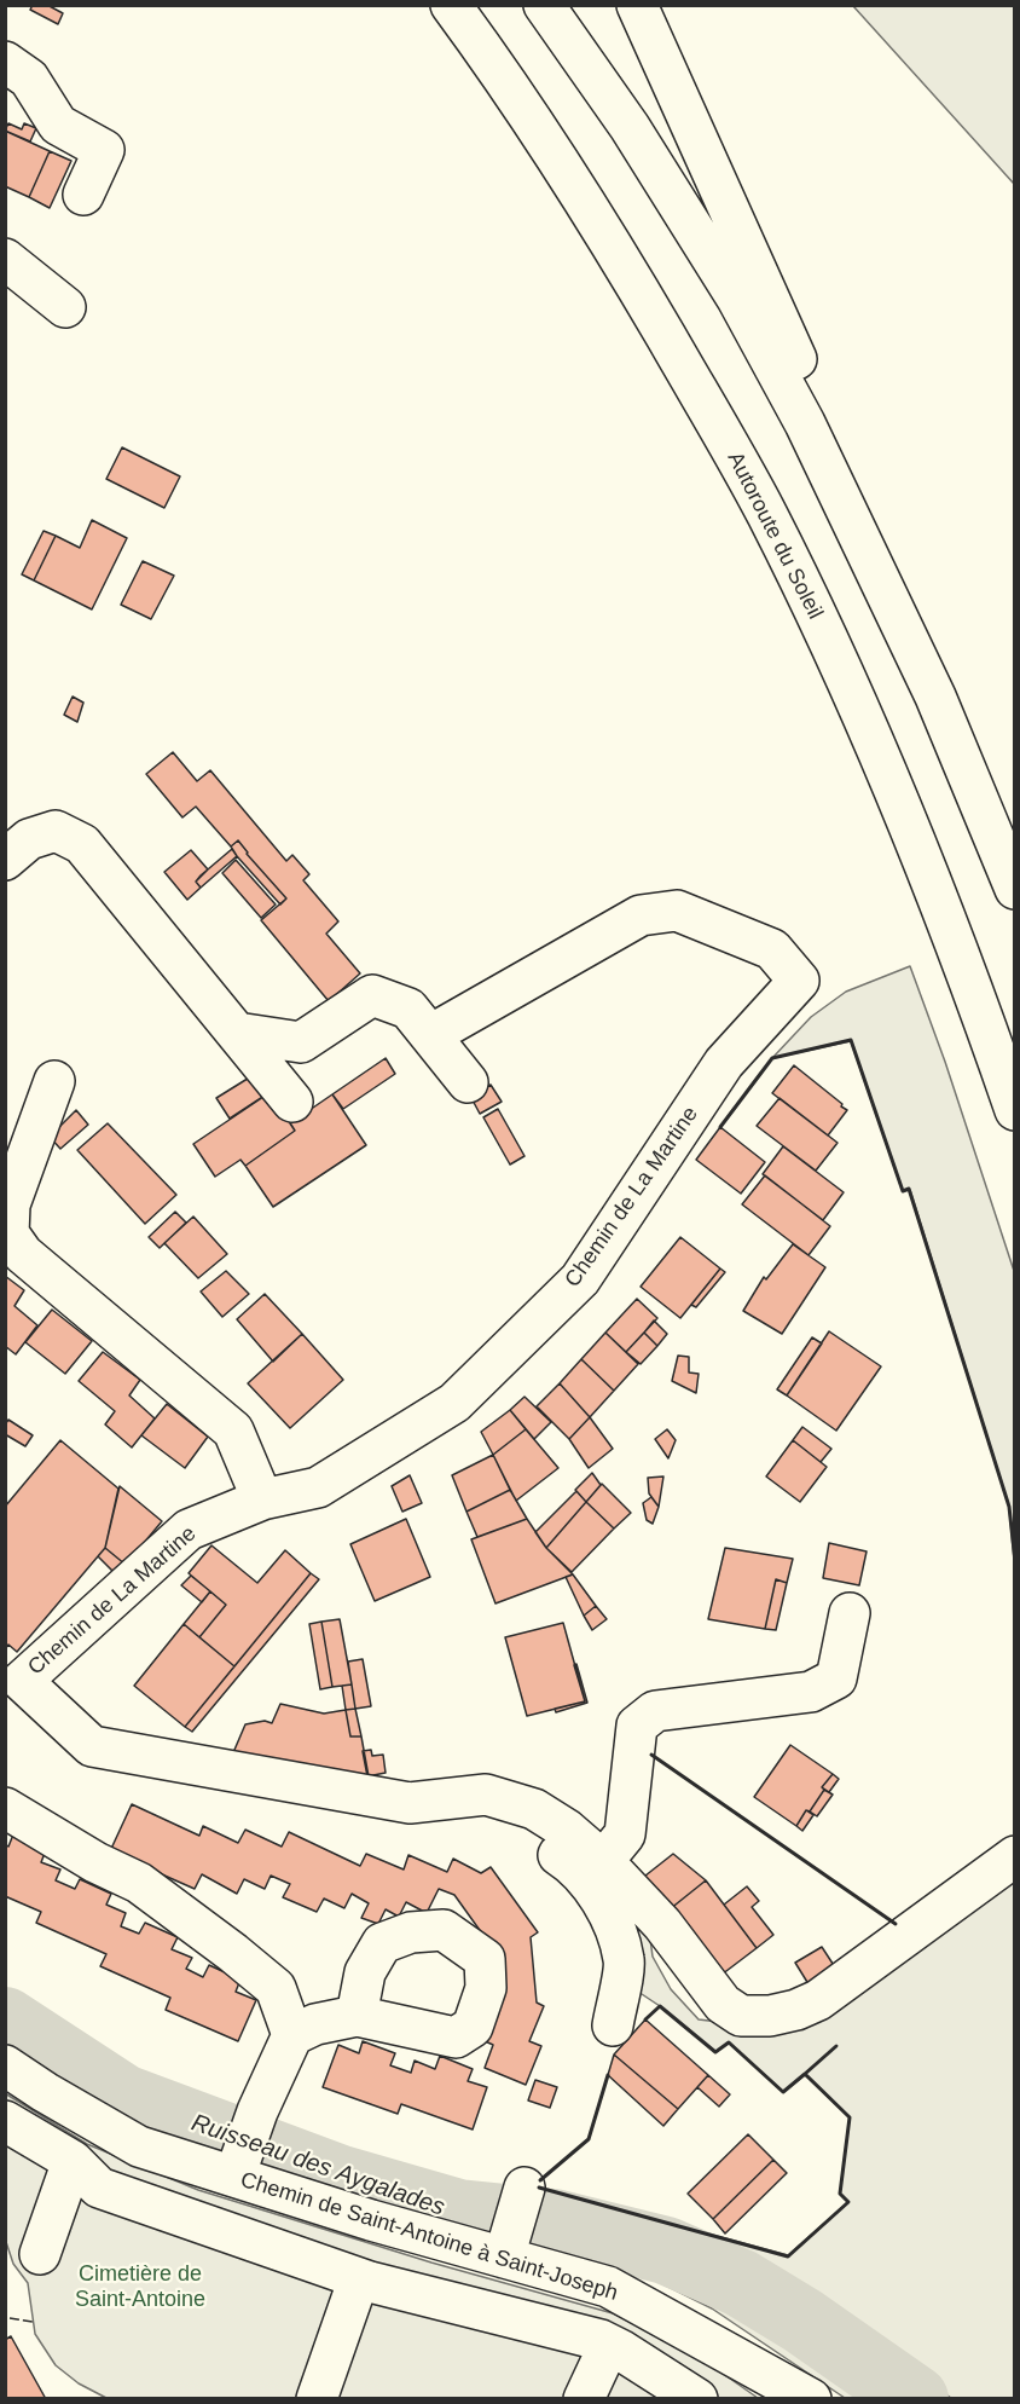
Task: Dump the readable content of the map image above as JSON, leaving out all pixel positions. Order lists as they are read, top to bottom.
{
  "streets": {
    "main road": ["Autoroute du Soleil", "Chemin de La Martine", "Chemin de Saint-Antoine à Saint-Joseph"]
  },
  "water": ["Ruisseau des Aygalades"],
  "parks": ["Cimetière de Saint-Antoine"]
}
